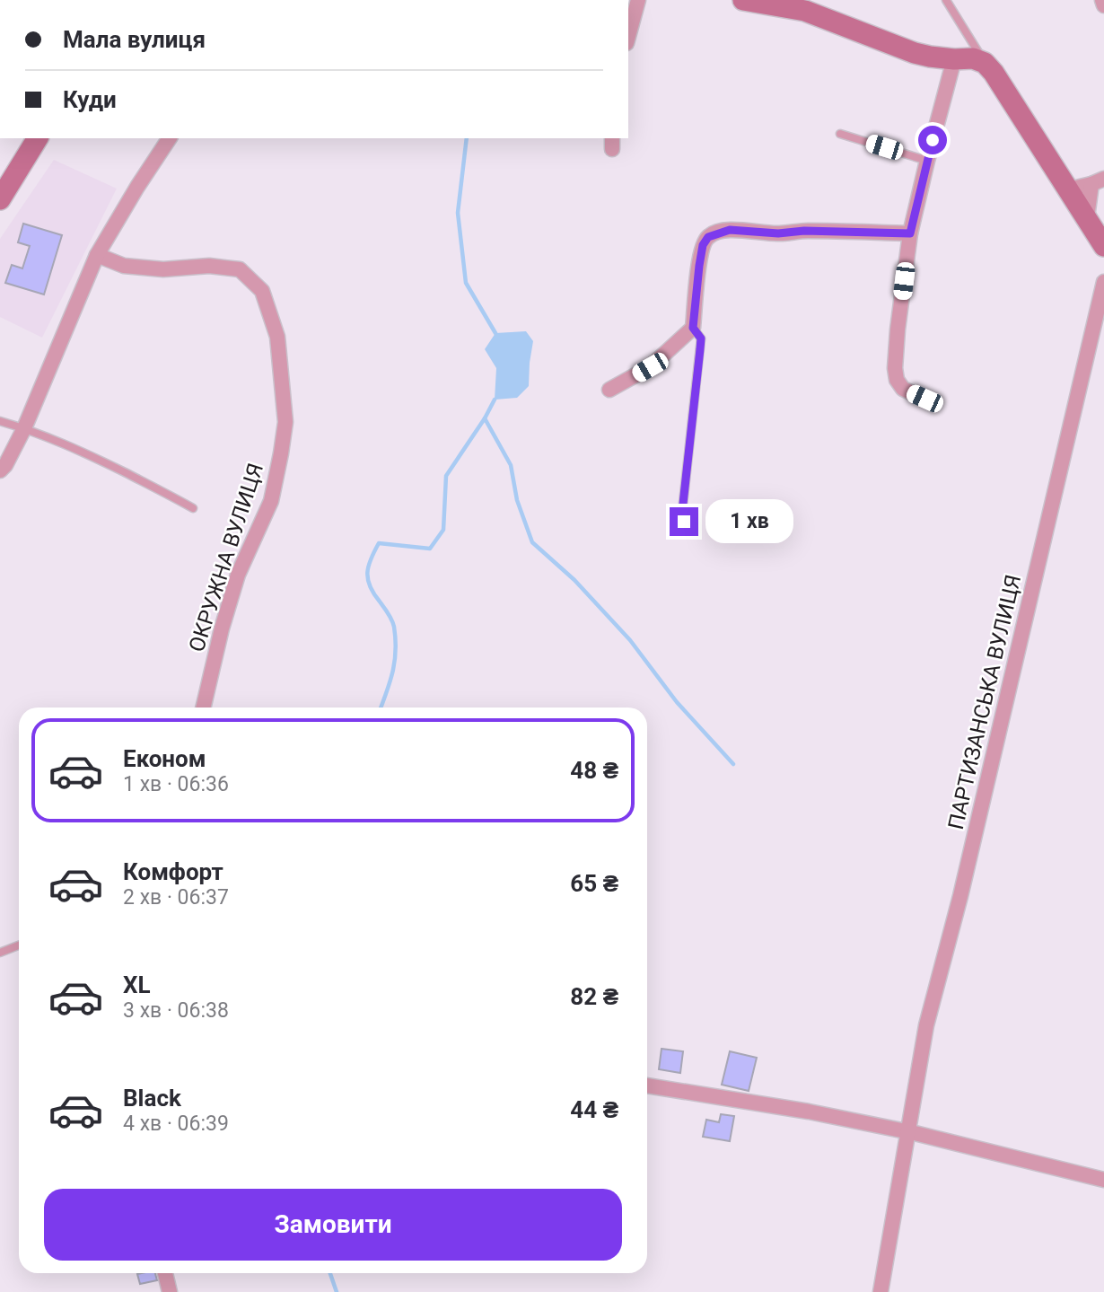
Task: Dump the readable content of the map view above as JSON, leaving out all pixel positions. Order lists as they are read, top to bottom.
{
  "streets": {
    "street": ["ОКРУЖНА ВУЛИЦЯ", "ПАРТИЗАНСЬКА ВУЛИЦЯ"]
  },
  "page": {
    "banner": ["Мала вулиця", "Куди"],
    "bubble": "1 хв",
    "list": [
      {
        "name": "Економ",
        "note": "1 хв · 06:36",
        "value": "48 ₴"
      },
      {
        "name": "Комфорт",
        "note": "2 хв · 06:37",
        "value": "65 ₴"
      },
      {
        "name": "XL",
        "note": "3 хв · 06:38",
        "value": "82 ₴"
      },
      {
        "name": "Black",
        "note": "4 хв · 06:39",
        "value": "44 ₴"
      }
    ],
    "buttons": "Замовити"
  }
}
